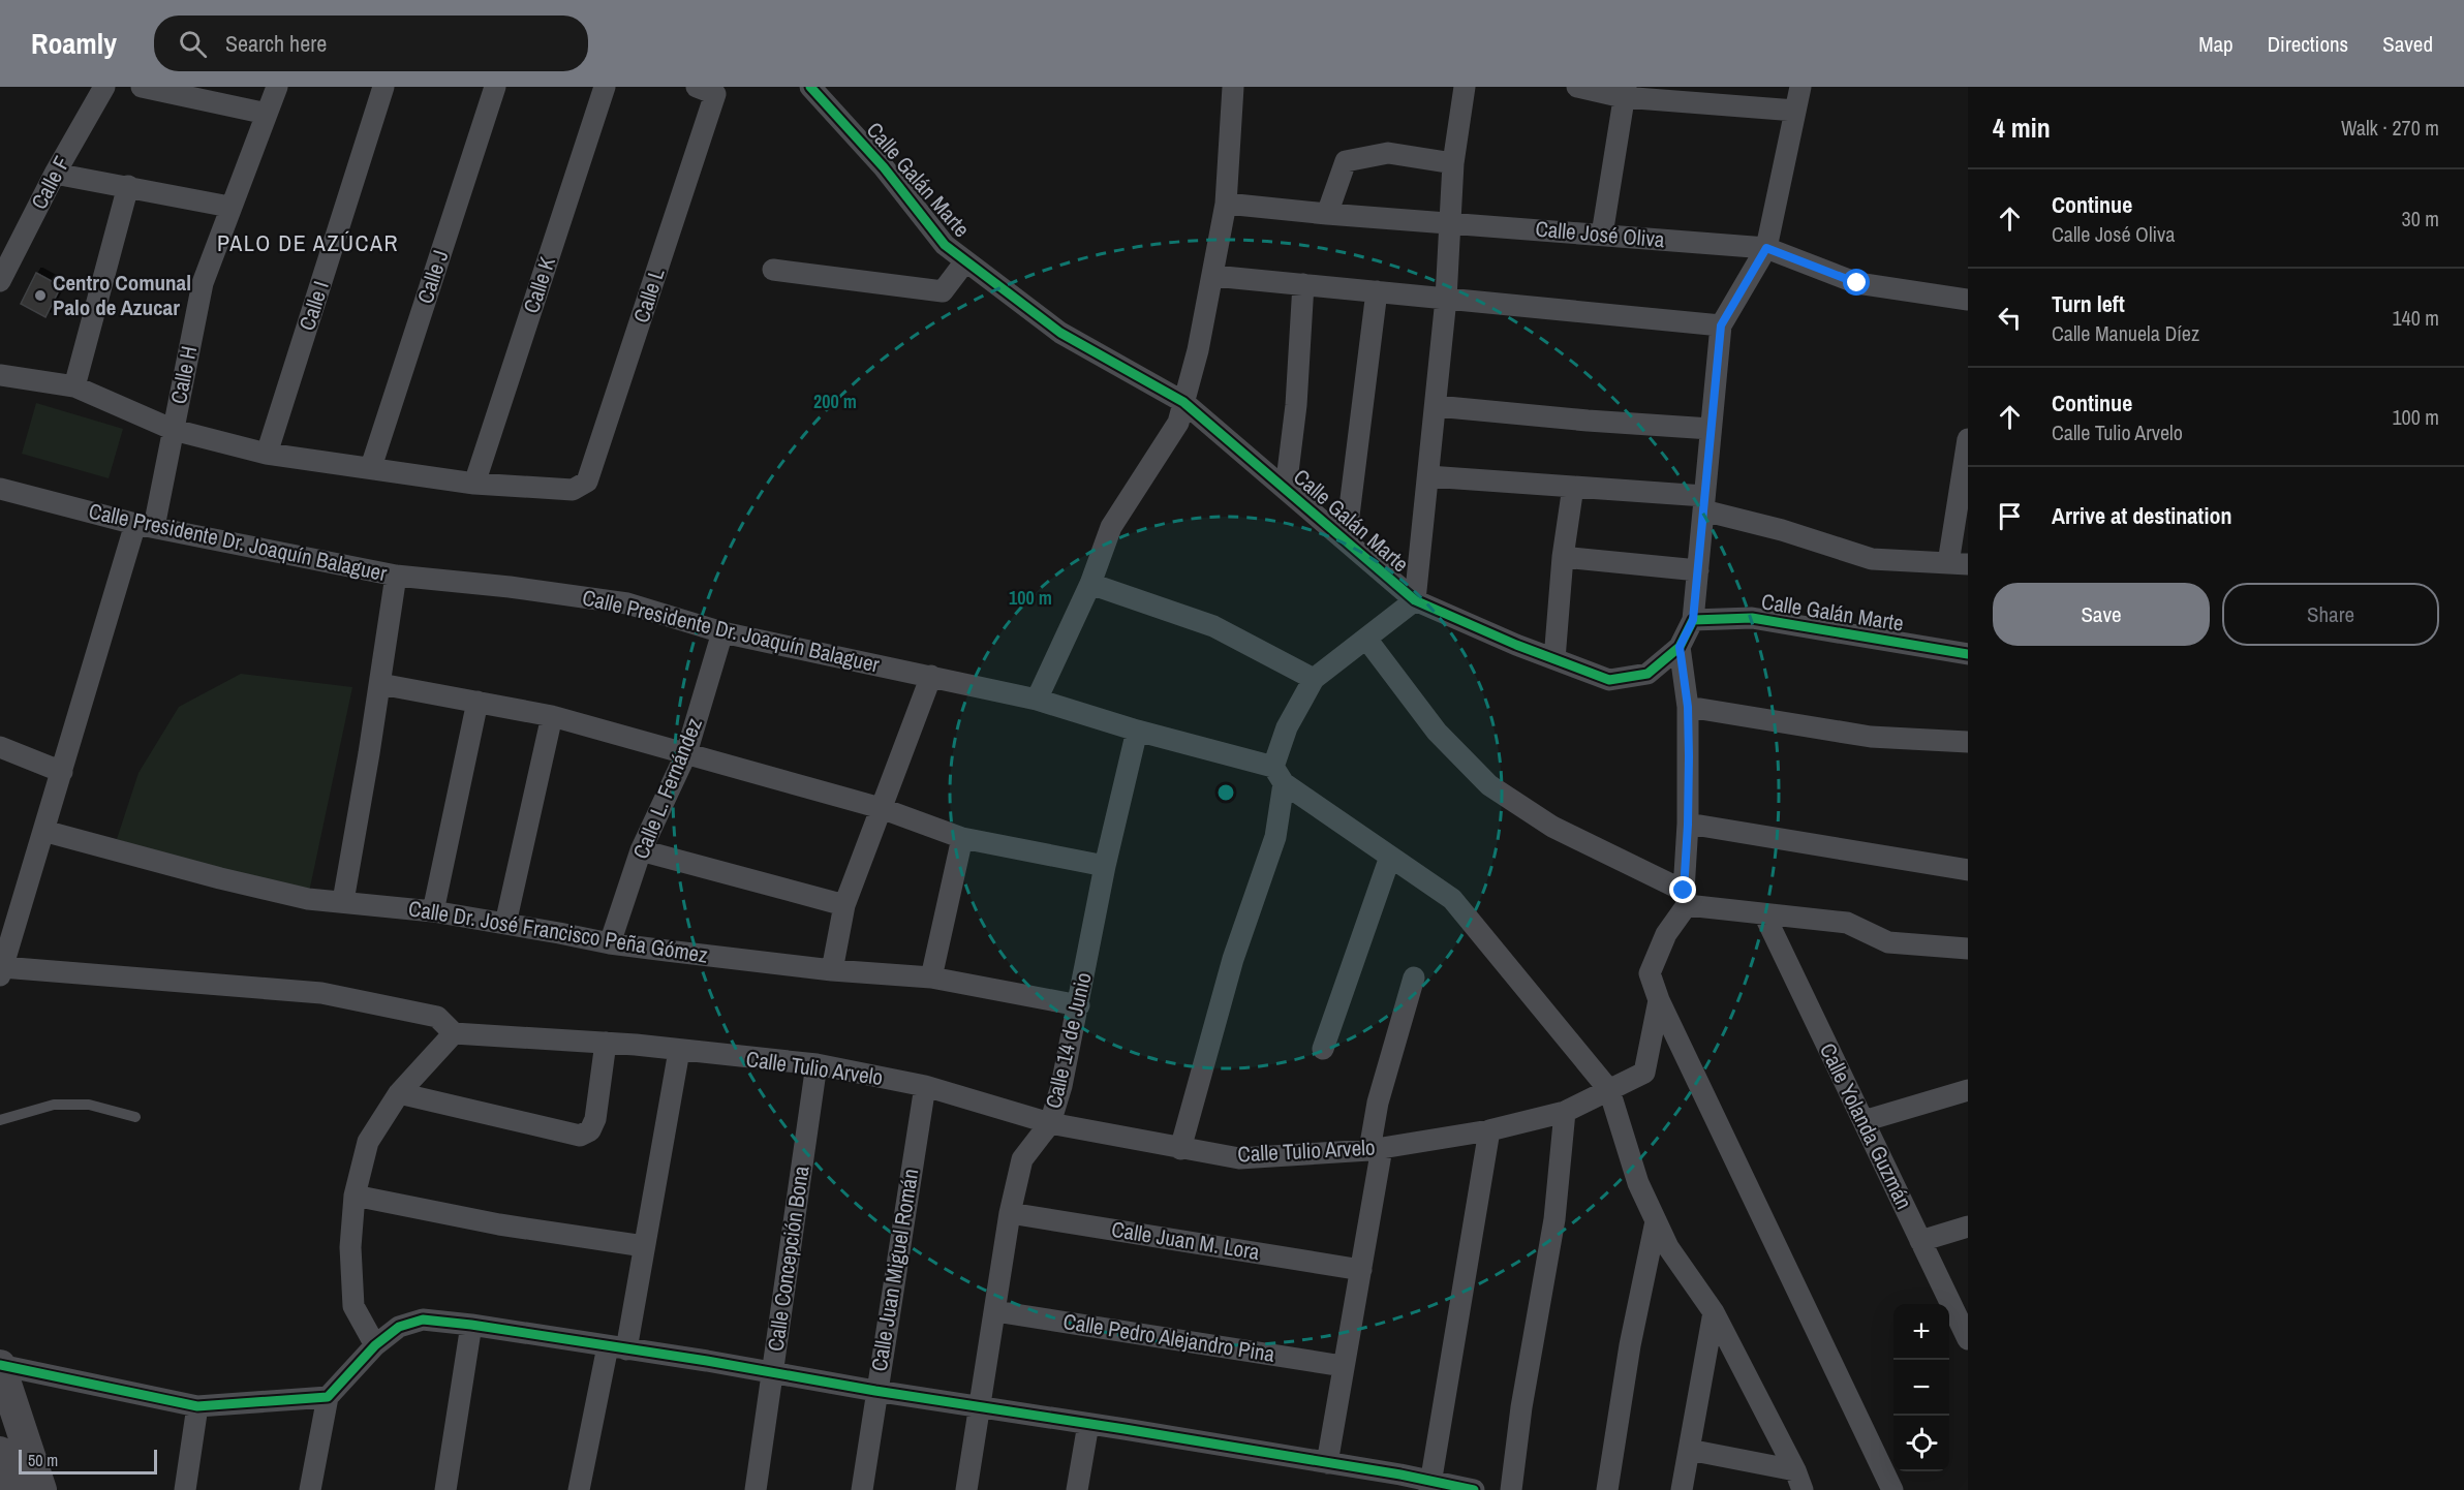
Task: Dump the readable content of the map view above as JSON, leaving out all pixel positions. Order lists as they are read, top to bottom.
{
  "streets": {
    "street": [
      "Calle Galán Marte",
      "Calle F",
      "Calle José Oliva",
      "Calle J",
      "Calle K",
      "Calle L",
      "Calle I",
      "Calle H",
      "Calle Presidente Dr. Joaquín Balaguer",
      "Calle L. Fernández",
      "Calle Dr. José Francisco Peña Gómez",
      "Calle 14 de Junio",
      "Calle Tulio Arvelo",
      "Calle Yolanda Guzmán",
      "Calle Juan M. Lora",
      "Calle Concepción Bona",
      "Calle Juan Miguel Román",
      "Calle Pedro Alejandro Pina"
    ]
  },
  "crossings": [
    ["Calle K", "Calle L"],
    ["Calle H", "Calle Presidente Dr. Joaquín Balaguer"],
    ["Calle H", "Calle Dr. José Francisco Peña Gómez"],
    ["Calle Presidente Dr. Joaquín Balaguer", "Calle L. Fernández"],
    ["Calle Presidente Dr. Joaquín Balaguer", "Calle 14 de Junio"],
    ["Calle Presidente Dr. Joaquín Balaguer", "Calle Tulio Arvelo"],
    ["Calle L. Fernández", "Calle Dr. José Francisco Peña Gómez"],
    ["Calle Dr. José Francisco Peña Gómez", "Calle 14 de Junio"],
    ["Calle 14 de Junio", "Calle Tulio Arvelo"],
    ["Calle 14 de Junio", "Calle Juan M. Lora"],
    ["Calle 14 de Junio", "Calle Pedro Alejandro Pina"],
    ["Calle Tulio Arvelo", "Calle Concepción Bona"],
    ["Calle Tulio Arvelo", "Calle Juan Miguel Román"]
  ],
  "districts": ["PALO DE AZÚCAR"],
  "places": ["Centro Comunal Palo de Azucar"],
  "scale_bar": "50 m",
  "page": {
    "header": "Roamly",
    "search": "Search here",
    "nav": ["Map", "Directions", "Saved"],
    "heading": ["4 min", "Walk · 270 m"],
    "list": [
      ["Continue", "Calle José Oliva", "30 m"],
      ["Turn left", "Calle Manuela Díez", "140 m"],
      ["Continue", "Calle Tulio Arvelo", "100 m"],
      "Arrive at destination"
    ],
    "buttons": ["Save", "Share"],
    "map_buttons": ["+", "−"],
    "scale": "50 m"
  },
  "rings": ["200 m", "100 m"]
}
